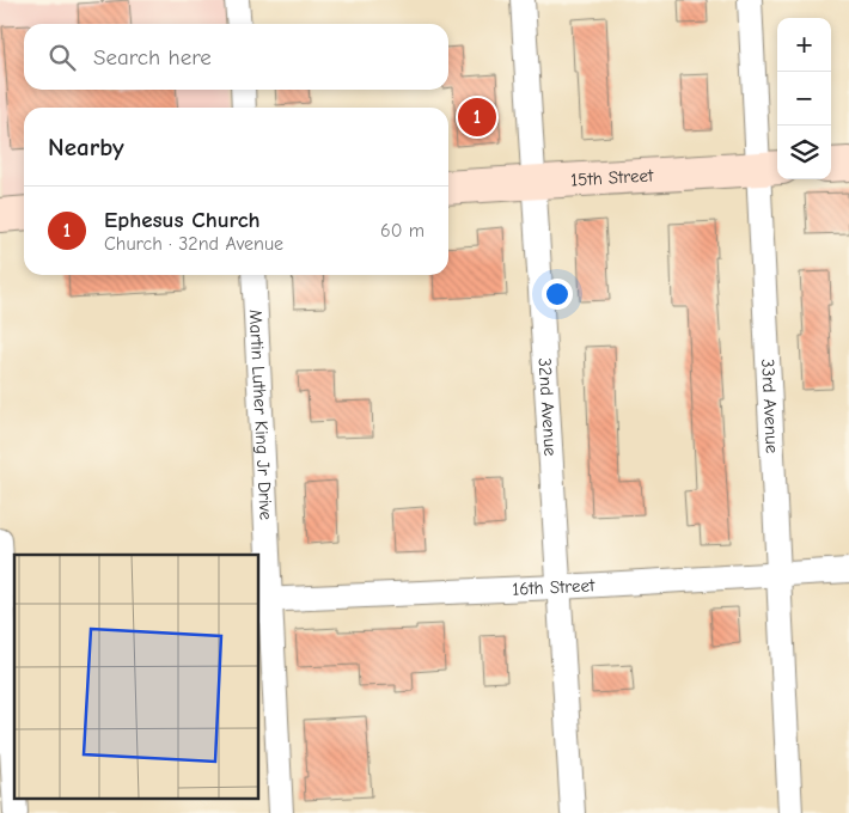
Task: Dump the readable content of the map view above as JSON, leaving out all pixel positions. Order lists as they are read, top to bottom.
{
  "streets": {
    "street": [
      "15th Street",
      "32nd Avenue",
      "33rd Avenue",
      "Martin Luther King Jr Drive",
      "16th Street"
    ]
  },
  "crossings": [
    ["15th Street", "32nd Avenue"],
    ["15th Street", "33rd Avenue"],
    ["32nd Avenue", "16th Street"],
    ["33rd Avenue", "16th Street"],
    ["Martin Luther King Jr Drive", "16th Street"]
  ],
  "page": {
    "map_buttons": ["+", "−"],
    "search": "Search here",
    "pins": "1",
    "heading": "Nearby",
    "list": [
      {
        "mark": "1",
        "name": "Ephesus Church",
        "note": "Church · 32nd Avenue",
        "value": "60 m"
      }
    ]
  }
}
